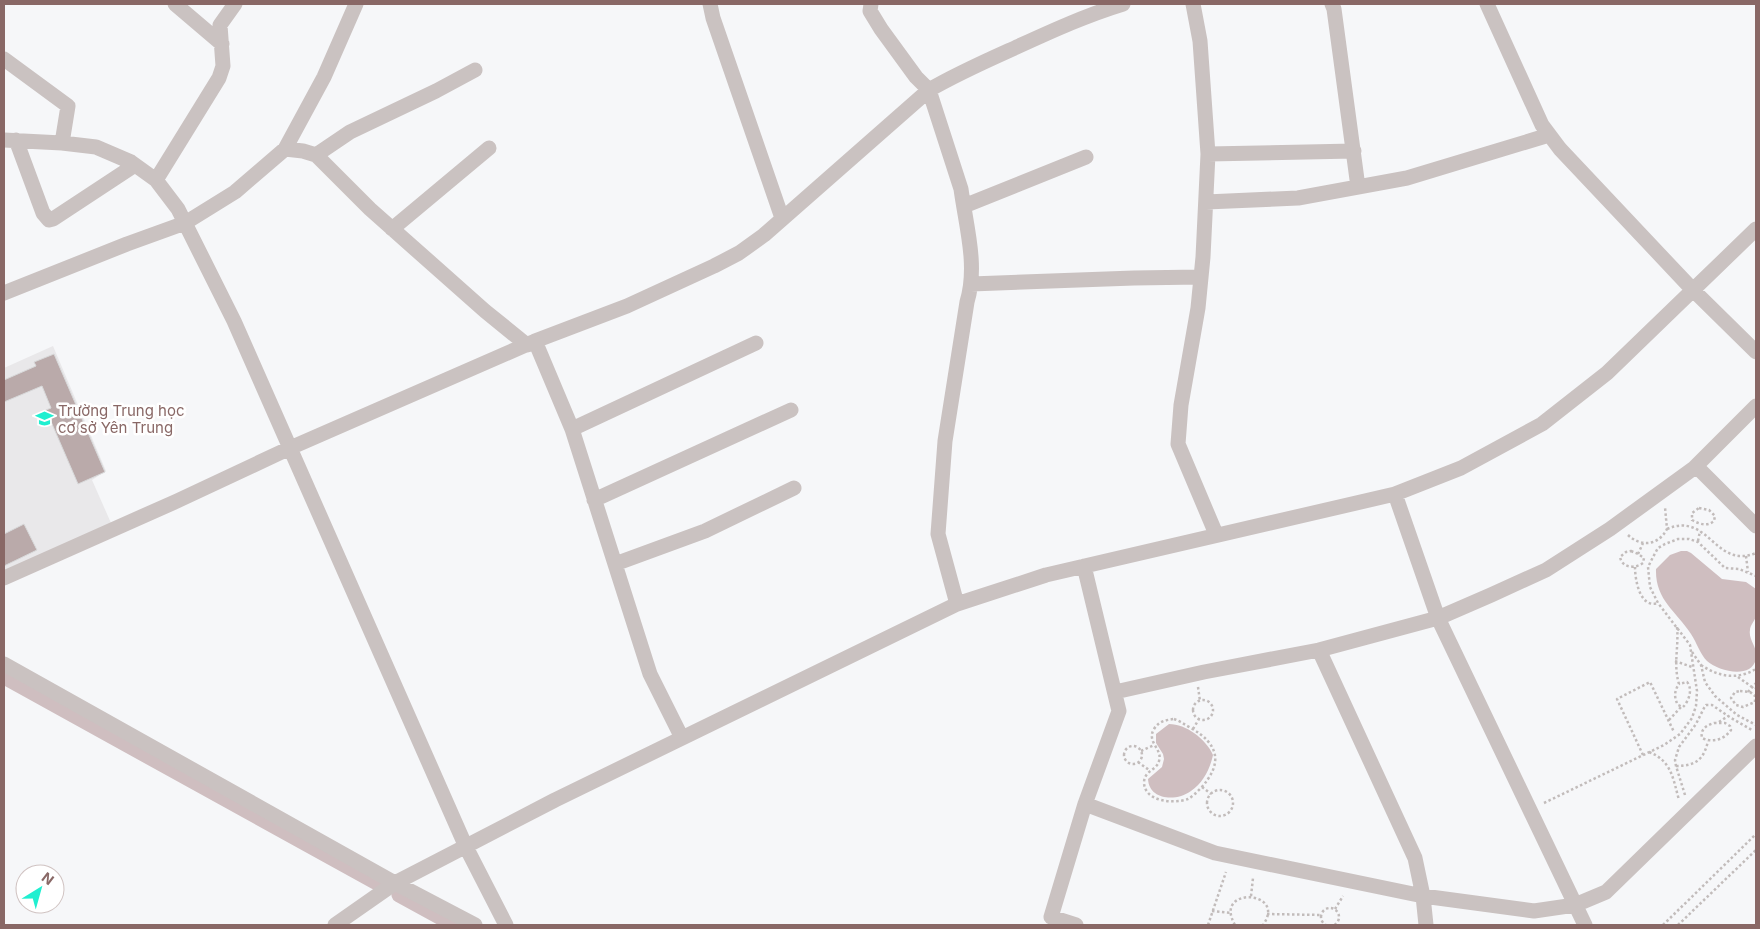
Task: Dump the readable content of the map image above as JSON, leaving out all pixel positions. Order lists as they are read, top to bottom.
{
  "places": {
    "school or university": ["Trường Trung học cơ sở Yên Trung"]
  },
  "north": "top right"
}
